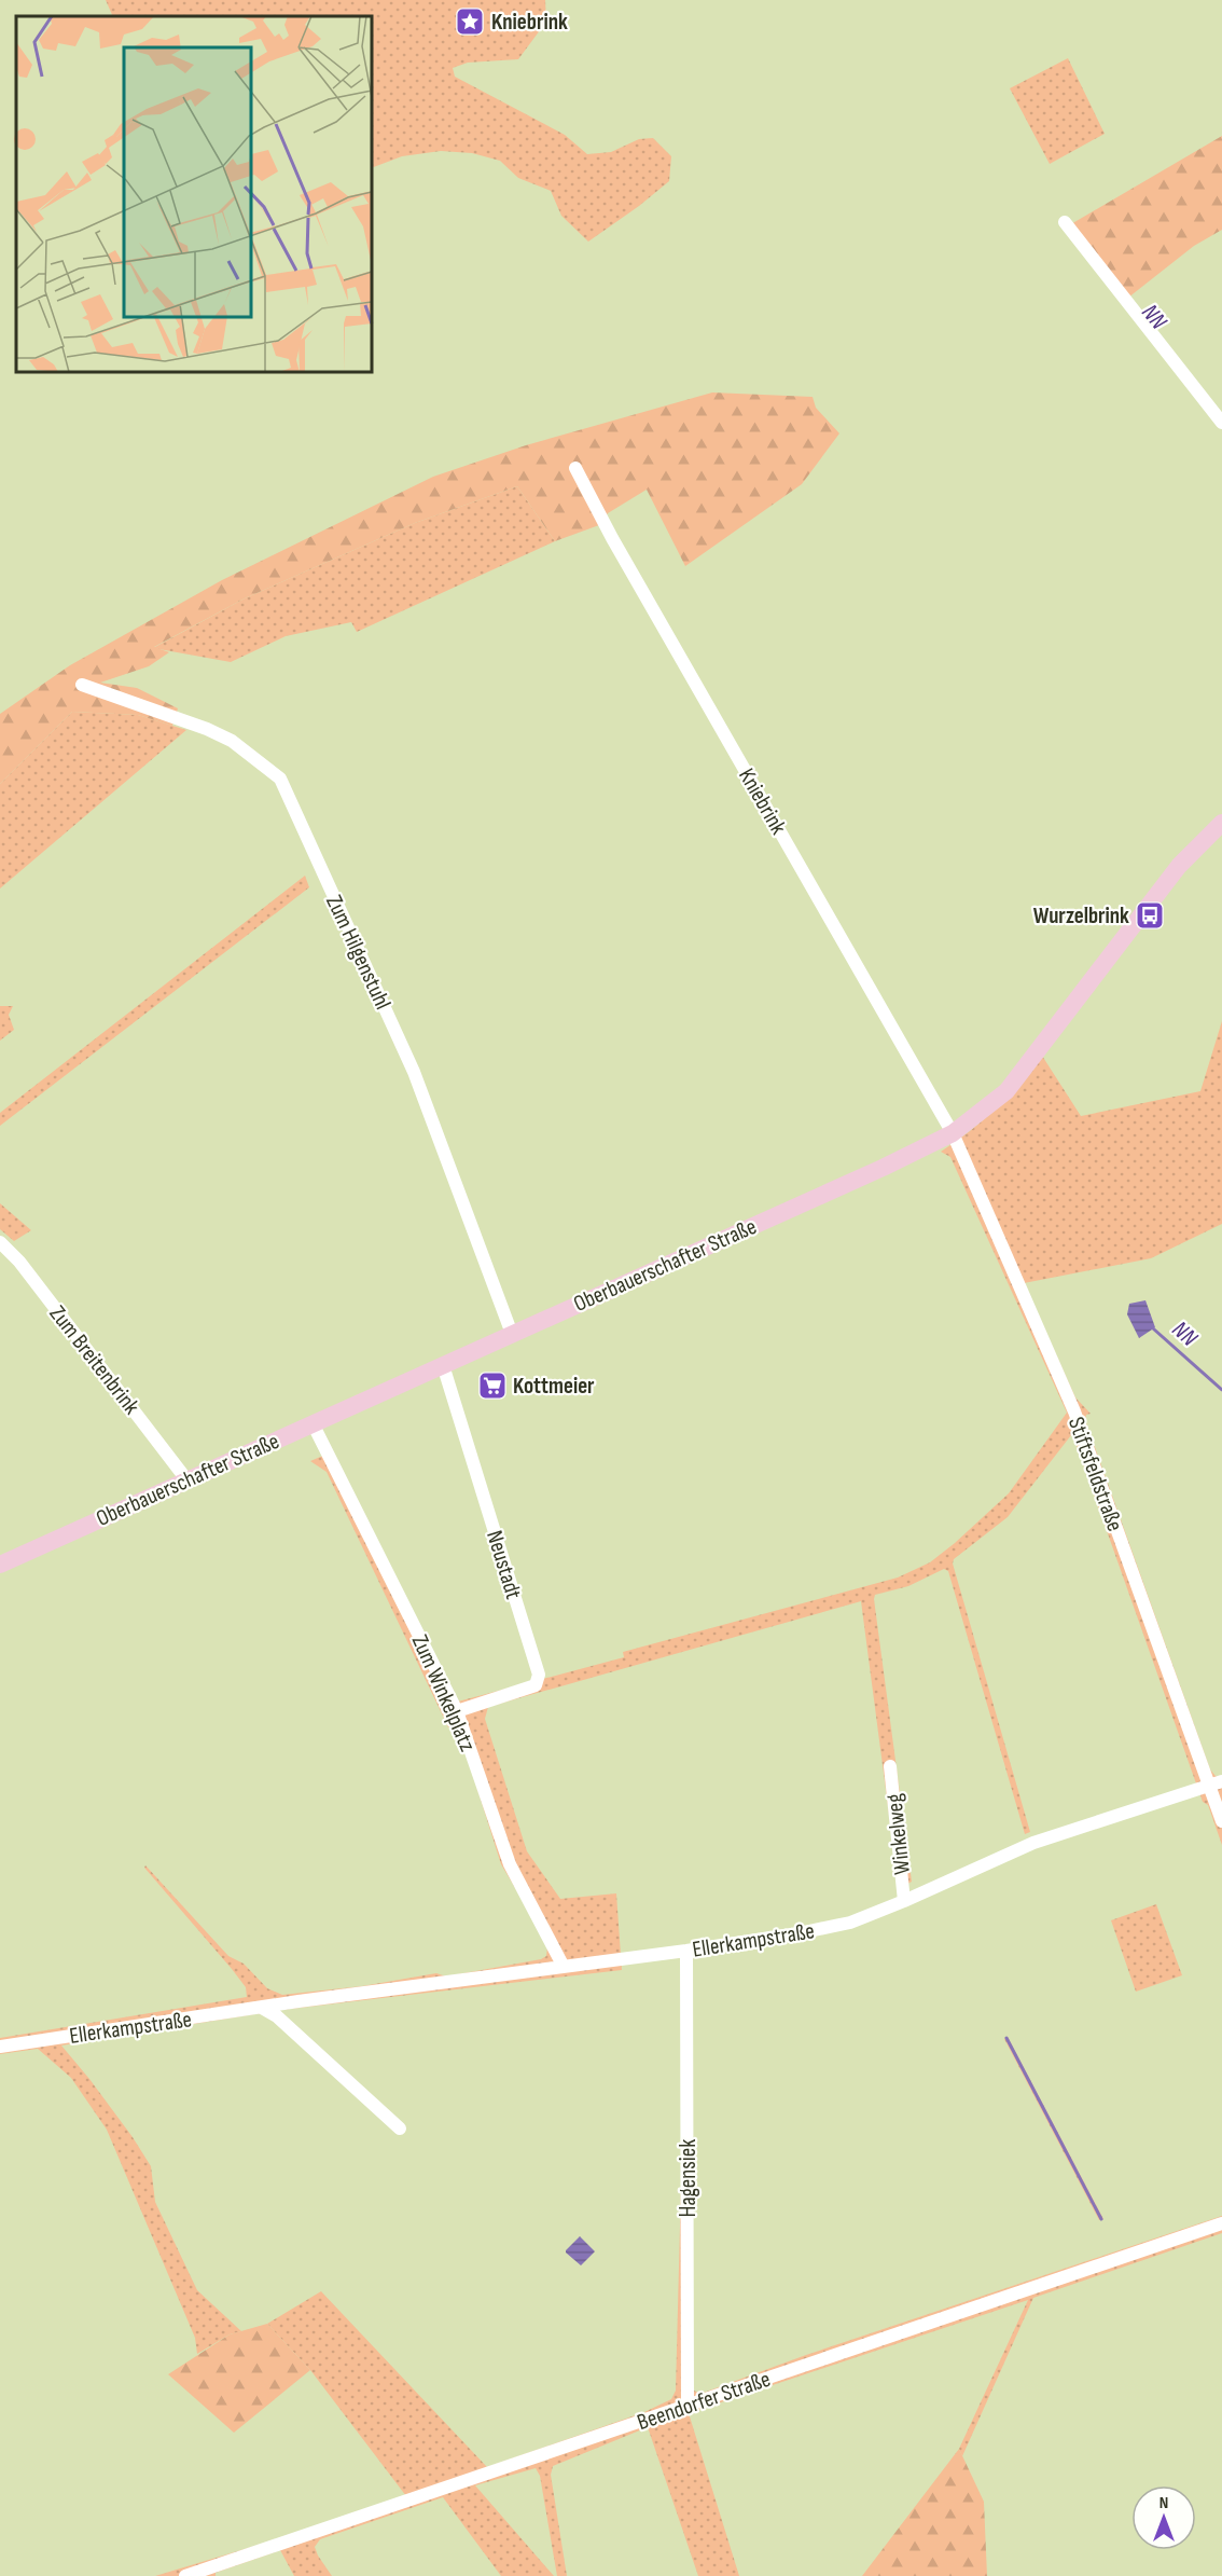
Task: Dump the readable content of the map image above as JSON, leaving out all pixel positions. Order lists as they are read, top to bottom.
{
  "streets": {
    "main road": ["Oberbauerschafter Straße"],
    "street": [
      "Kniebrink",
      "Zum Hilgenstuhl",
      "Zum Breitenbrink",
      "Stiftsfeldstraße",
      "Neustadt",
      "Zum Winkelplatz",
      "Winkelweg",
      "Ellerkampstraße",
      "Hagensiek",
      "Beendorfer Straße"
    ]
  },
  "crossings": [
    ["Kniebrink", "Oberbauerschafter Straße"],
    ["Kniebrink", "Stiftsfeldstraße"],
    ["Zum Hilgenstuhl", "Oberbauerschafter Straße"],
    ["Oberbauerschafter Straße", "Zum Breitenbrink"],
    ["Oberbauerschafter Straße", "Stiftsfeldstraße"],
    ["Oberbauerschafter Straße", "Neustadt"],
    ["Oberbauerschafter Straße", "Zum Winkelplatz"],
    ["Stiftsfeldstraße", "Ellerkampstraße"],
    ["Neustadt", "Zum Winkelplatz"],
    ["Zum Winkelplatz", "Ellerkampstraße"],
    ["Winkelweg", "Ellerkampstraße"],
    ["Ellerkampstraße", "Hagensiek"],
    ["Hagensiek", "Beendorfer Straße"]
  ],
  "water": ["NN"],
  "places": {
    "place": ["Kniebrink"],
    "bus stop": ["Wurzelbrink"],
    "supermarket": ["Kottmeier"]
  },
  "north": "top"
}
